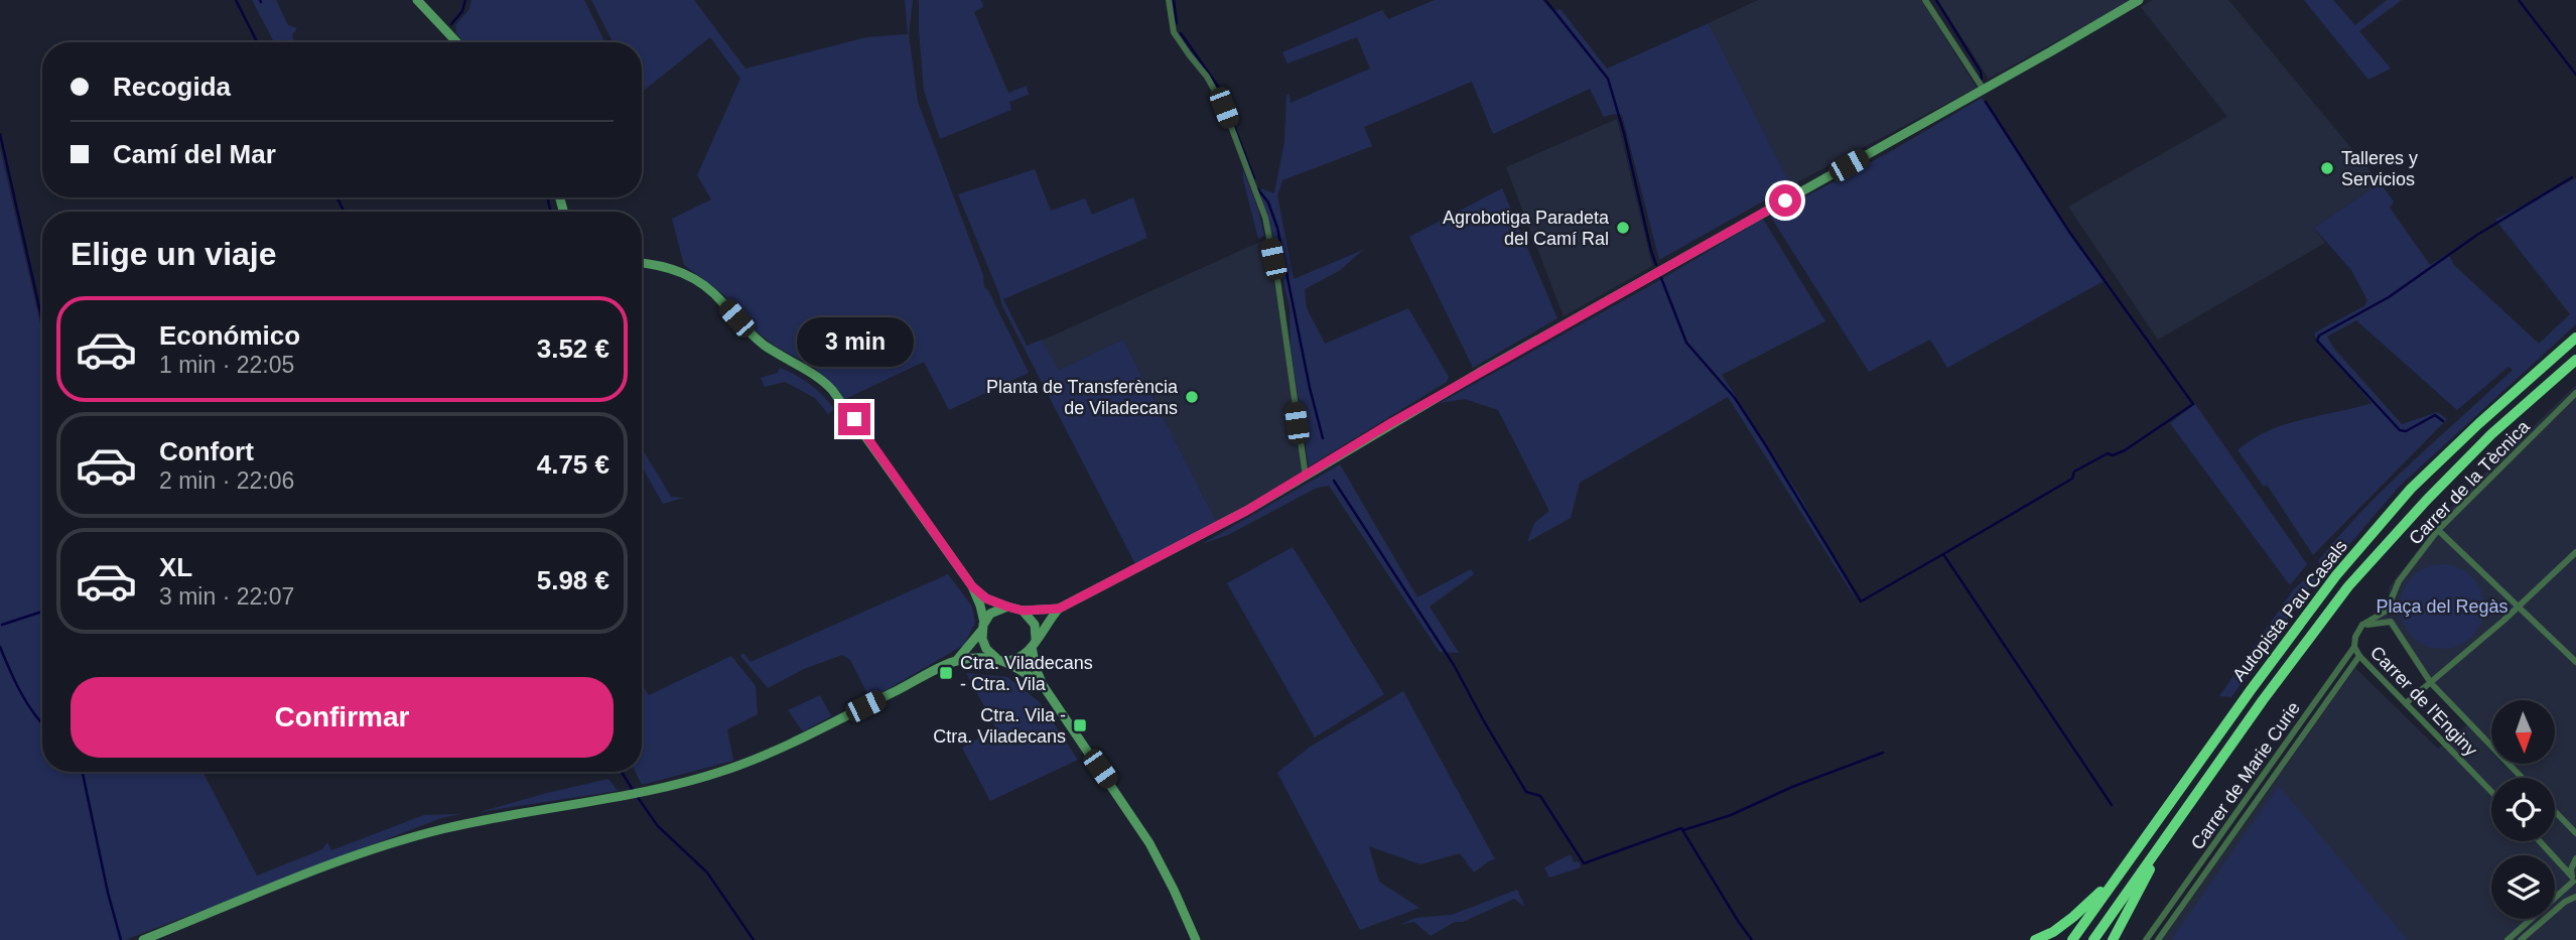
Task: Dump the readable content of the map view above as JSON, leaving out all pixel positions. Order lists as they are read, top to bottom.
{
  "streets": {
    "highway": ["Autopista Pau Casals"],
    "street": ["Carrer de la Tècnica", "Carrer de l'Enginy", "Carrer de Marie Curie"]
  },
  "crossings": [
    ["Carrer de la Tècnica", "Carrer de l'Enginy"],
    ["Carrer de la Tècnica", "Carrer de Marie Curie"],
    ["Carrer de l'Enginy", "Carrer de Marie Curie"]
  ],
  "parks": ["Plaça del Regàs"],
  "places": {
    "other": ["Talleres y Servicios", "Agrobotiga Paradeta del Camí Ral", "Planta de Transferència de Viladecans"],
    "transit": ["Ctra. Viladecans - Ctra. Vila", "Ctra. Vila - Ctra. Viladecans"]
  },
  "north": "bottom",
  "page": {
    "banner": ["Recogida", "Camí del Mar"],
    "heading": "Elige un viaje",
    "list": [
      {
        "name": "Económico",
        "note": "1 min · 22:05",
        "value": "3.52 €"
      },
      {
        "name": "Confort",
        "note": "2 min · 22:06",
        "value": "4.75 €"
      },
      {
        "name": "XL",
        "note": "3 min · 22:07",
        "value": "5.98 €"
      }
    ],
    "bubble": "3 min",
    "buttons": "Confirmar"
  }
}
